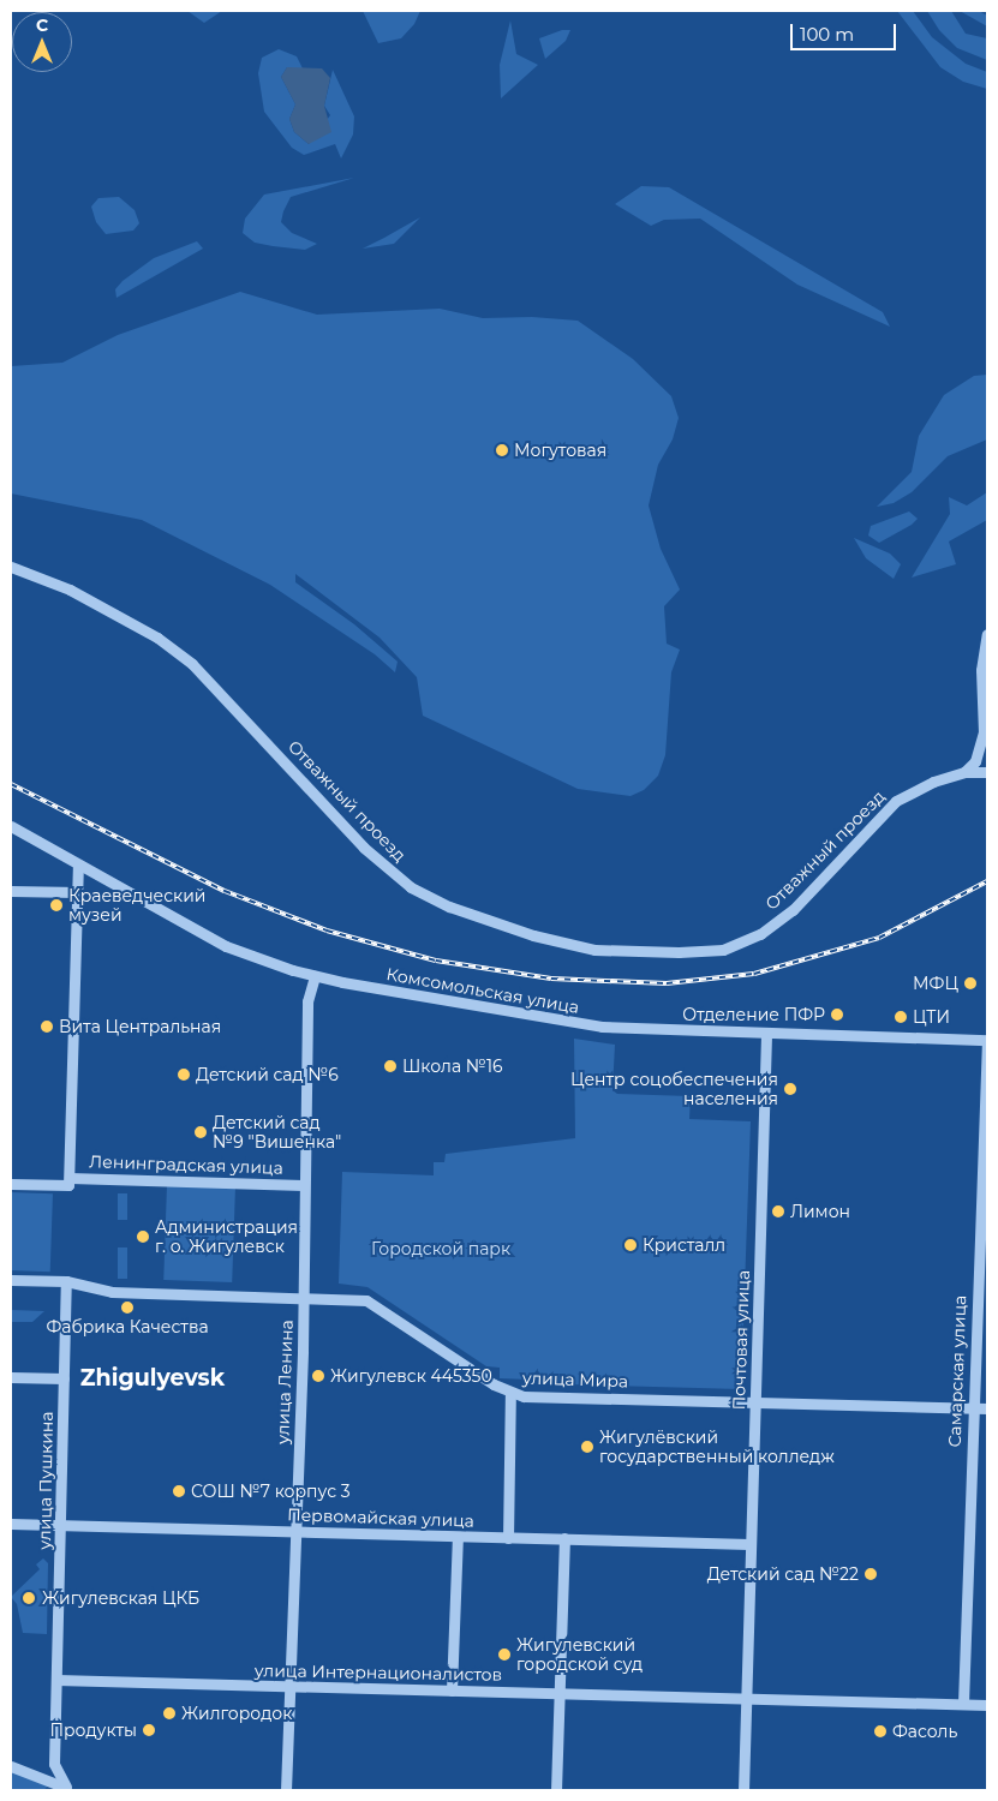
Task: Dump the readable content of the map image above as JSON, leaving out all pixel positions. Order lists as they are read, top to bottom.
{
  "streets": {
    "street": [
      "Отважный проезд",
      "Комсомольская улица",
      "Ленинградская улица",
      "Почтовая улица",
      "Самарская улица",
      "улица Мира",
      "улица Ленина",
      "улица Пушкина",
      "Первомайская улица",
      "улица Интернационалистов"
    ]
  },
  "crossings": [
    ["Комсомольская улица", "Почтовая улица"],
    ["Комсомольская улица", "Самарская улица"],
    ["Комсомольская улица", "улица Ленина"],
    ["Ленинградская улица", "улица Ленина"],
    ["Почтовая улица", "улица Мира"],
    ["Почтовая улица", "Первомайская улица"],
    ["Почтовая улица", "улица Интернационалистов"],
    ["Самарская улица", "улица Мира"],
    ["Самарская улица", "улица Интернационалистов"],
    ["улица Мира", "улица Ленина"],
    ["улица Мира", "улица Пушкина"],
    ["улица Ленина", "Первомайская улица"],
    ["улица Ленина", "улица Интернационалистов"],
    ["улица Пушкина", "Первомайская улица"],
    ["улица Пушкина", "улица Интернационалистов"]
  ],
  "districts": ["Zhigulyevsk"],
  "parks": ["Городской парк"],
  "places": [
    "Могутовая",
    "Краеведческий музей",
    "МФЦ",
    "Отделение ПФР",
    "ЦТИ",
    "Вита Центральная",
    "Школа №16",
    "Детский сад №6",
    "Центр соцобеспечения населения",
    "Детский сад №9 \"Вишенка\"",
    "Лимон",
    "Администрация г. о. Жигулевск",
    "Кристалл",
    "Фабрика Качества",
    "Жигулевск 445350",
    "Жигулёвский государственный колледж",
    "СОШ №7 корпус 3",
    "Детский сад №22",
    "Жигулевская ЦКБ",
    "Жигулевский городской суд",
    "Жилгородок",
    "Продукты",
    "Фасоль"
  ],
  "scale_bar": "100 m",
  "north": "top"
}
